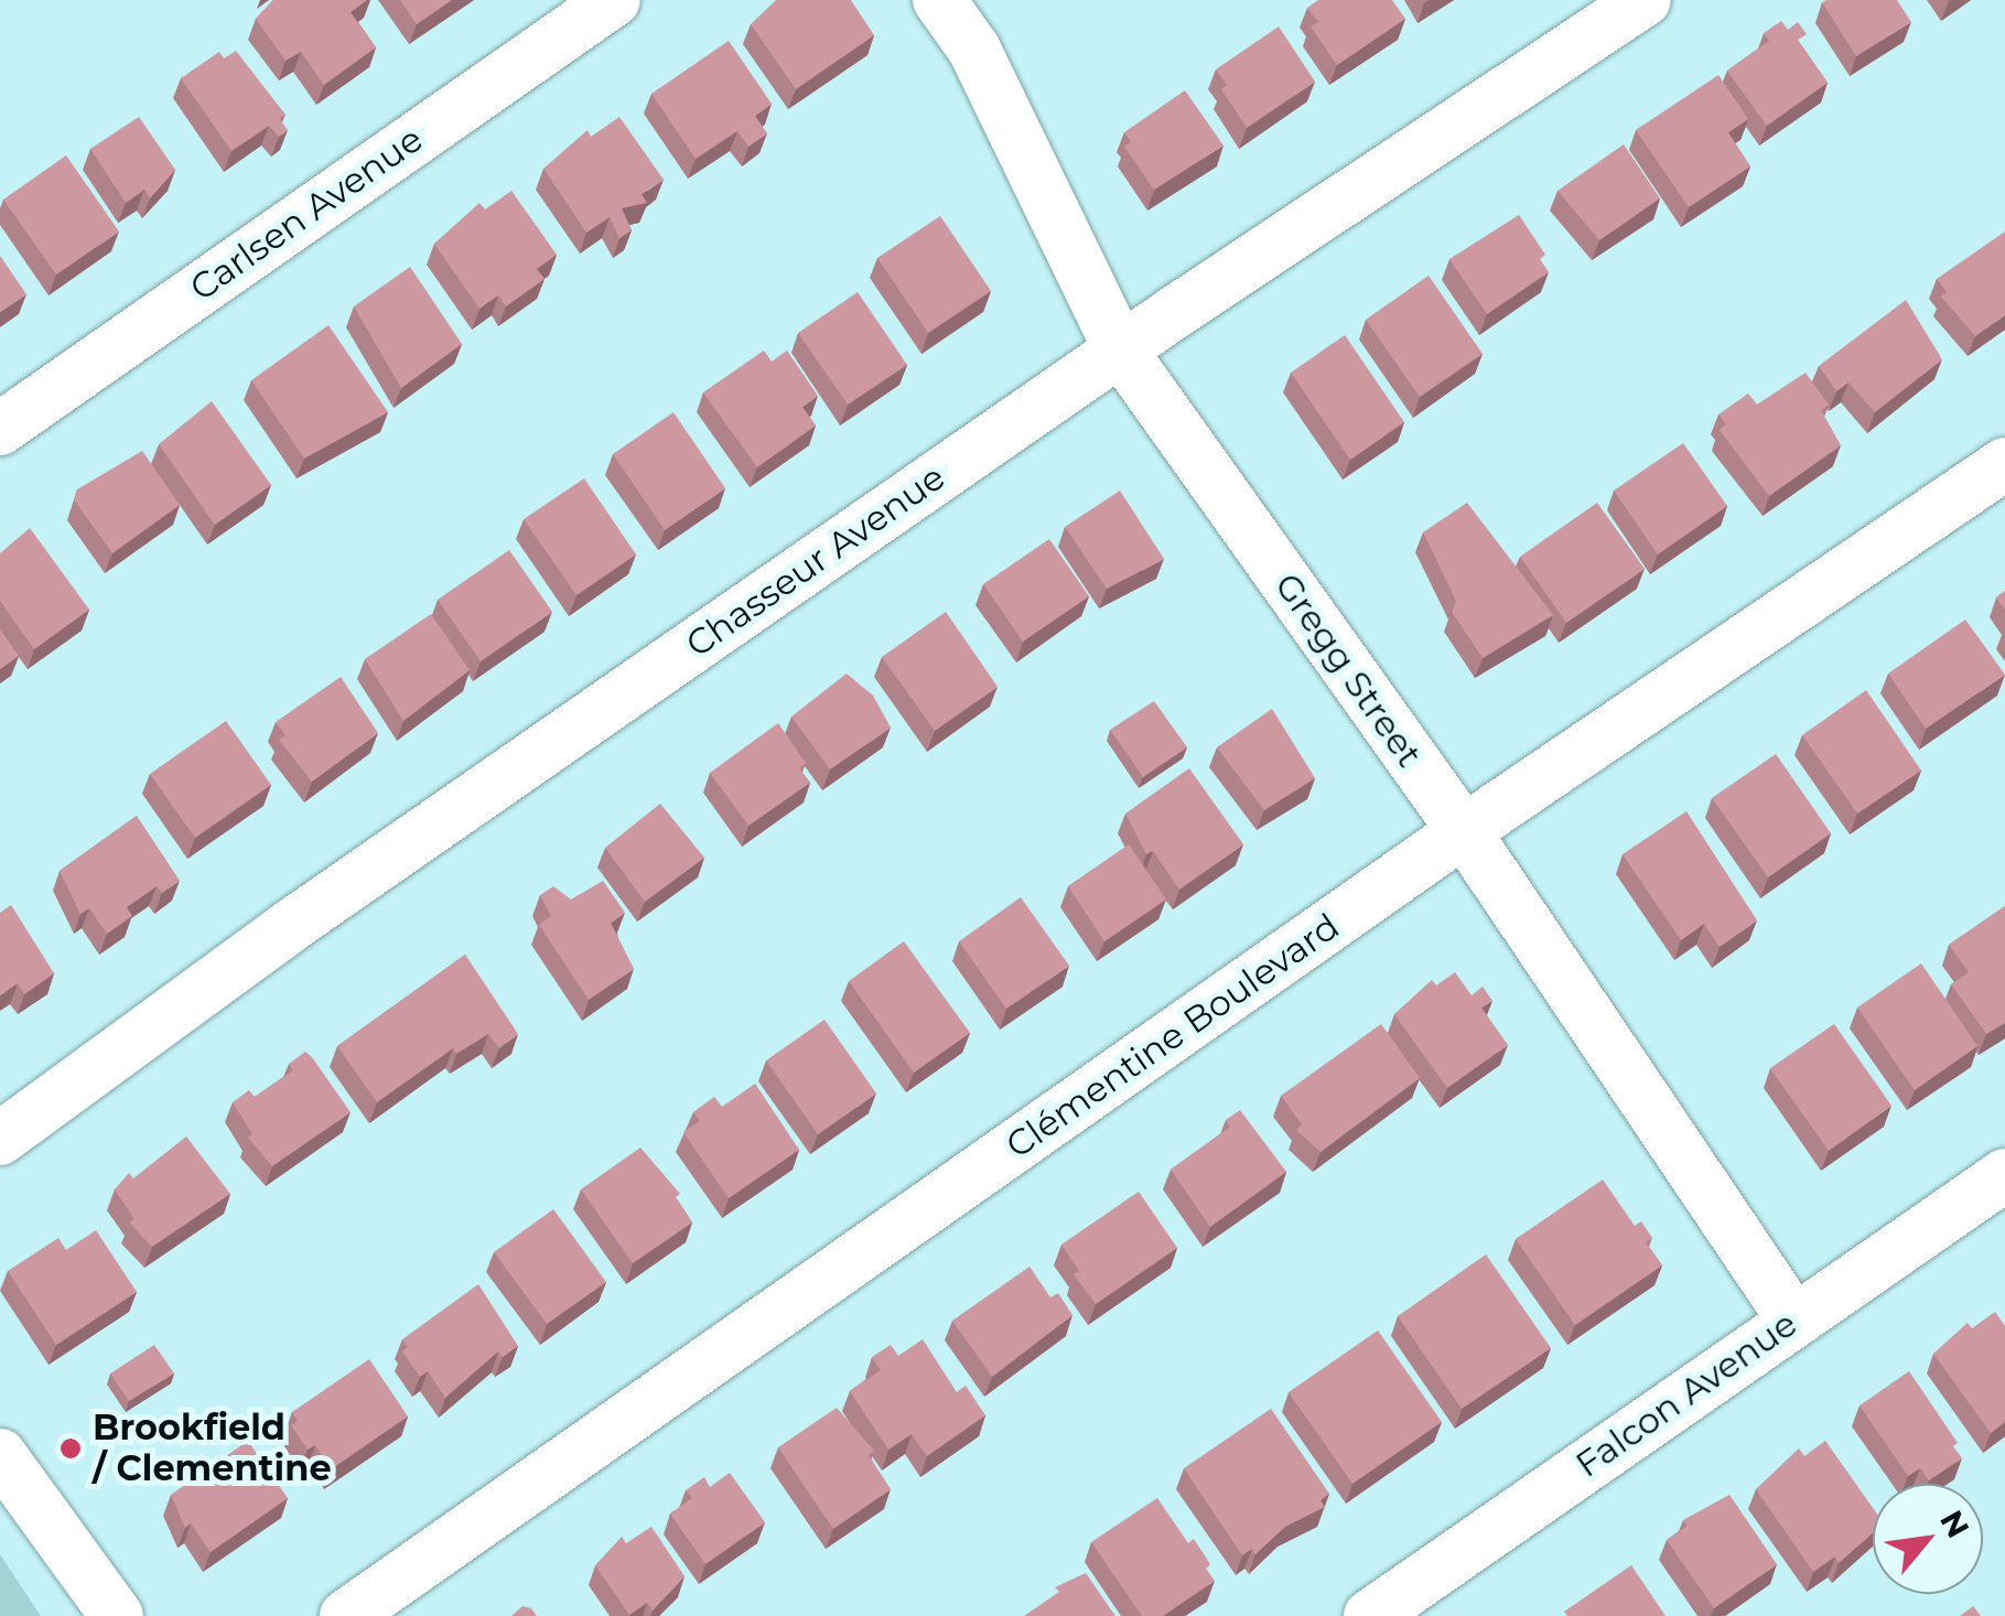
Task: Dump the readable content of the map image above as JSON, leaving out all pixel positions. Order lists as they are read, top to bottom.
{
  "streets": {
    "street": [
      "Carlsen Avenue",
      "Chasseur Avenue",
      "Gregg Street",
      "Clémentine Boulevard",
      "Falcon Avenue"
    ]
  },
  "crossings": [
    ["Chasseur Avenue", "Gregg Street"],
    ["Gregg Street", "Clémentine Boulevard"],
    ["Gregg Street", "Falcon Avenue"]
  ],
  "places": ["Brookfield / Clementine"],
  "north": "top right"
}
